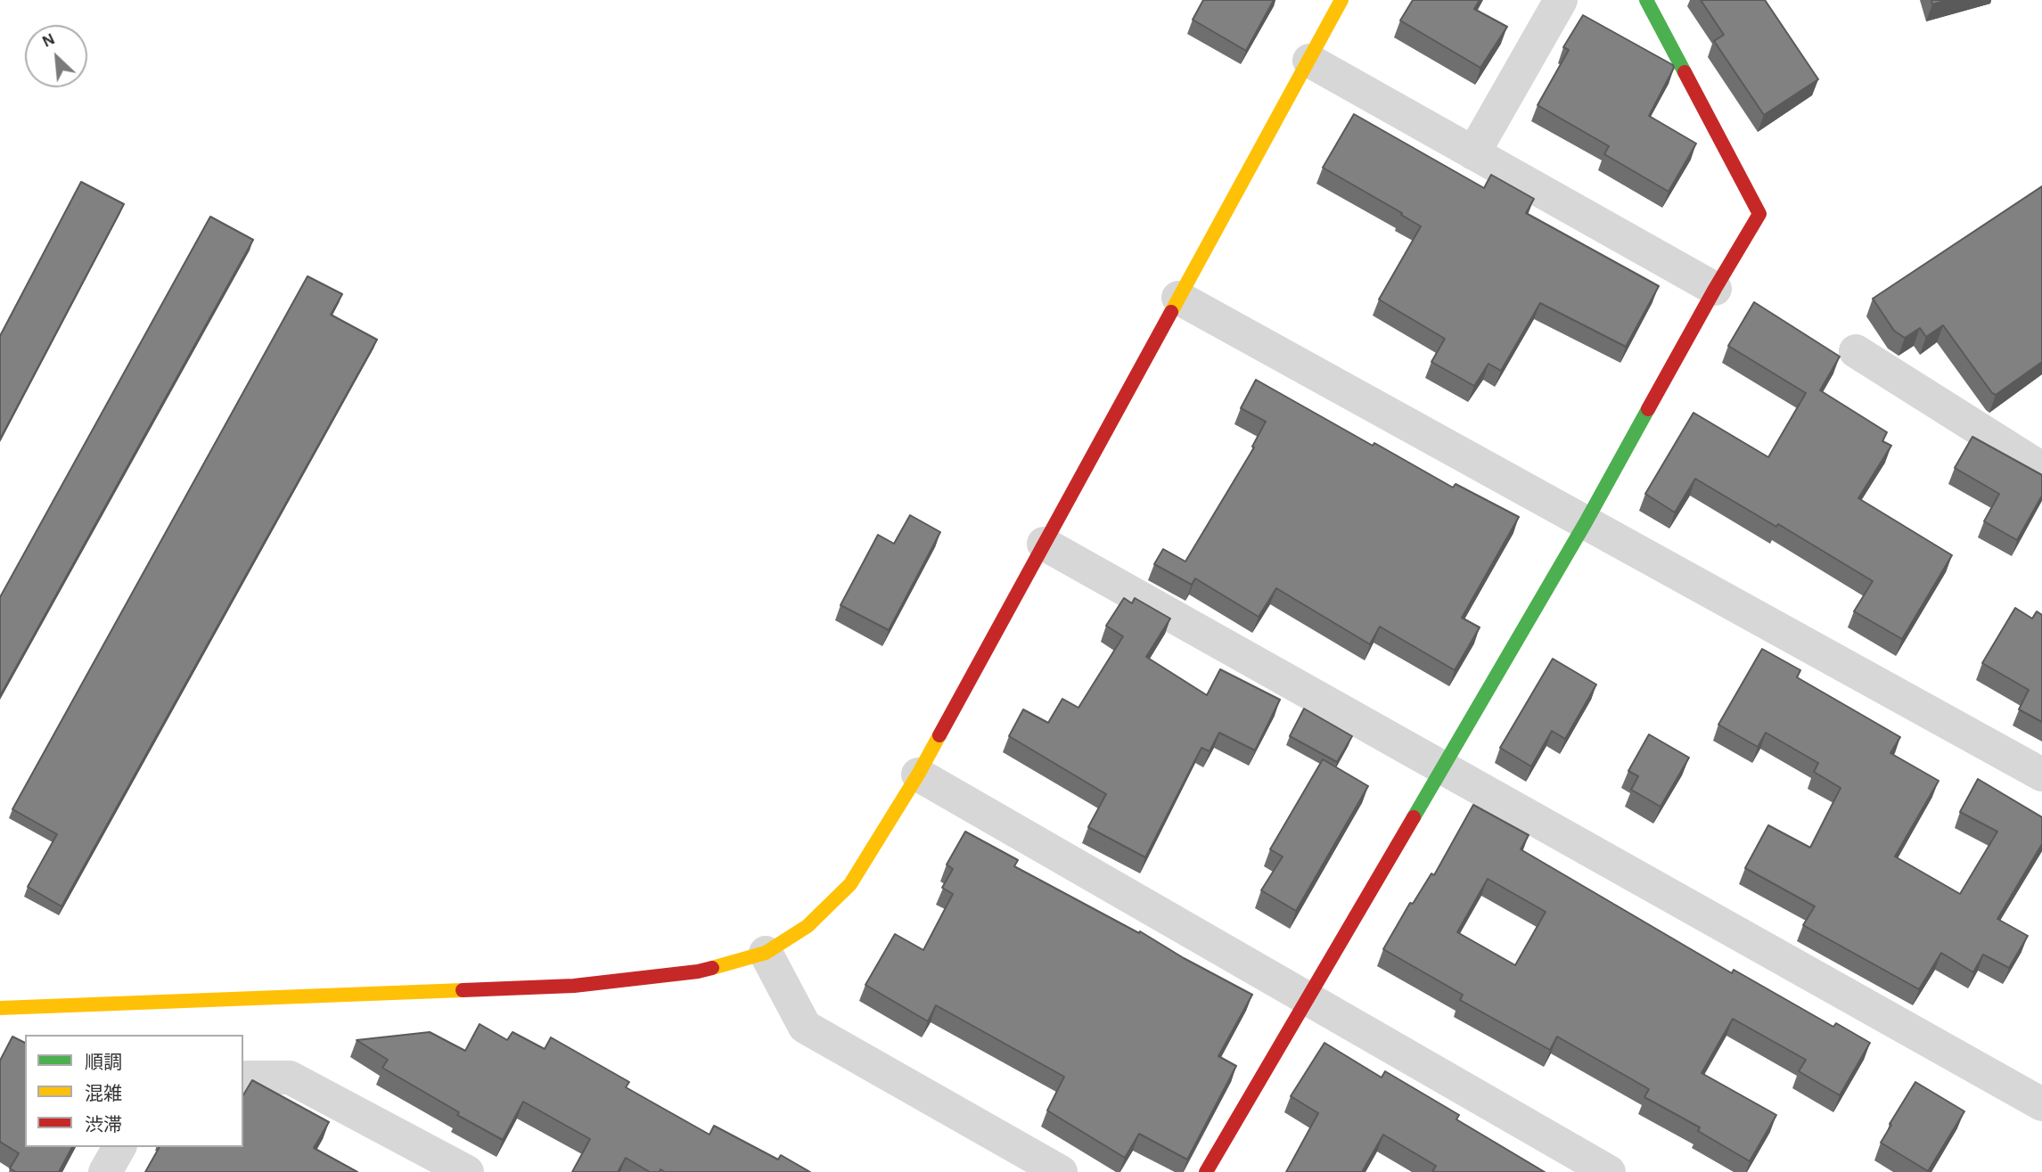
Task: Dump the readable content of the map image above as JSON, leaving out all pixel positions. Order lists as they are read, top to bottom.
{
  "legend": ["順調", "混雑", "渋滞"],
  "north": "top left"
}
